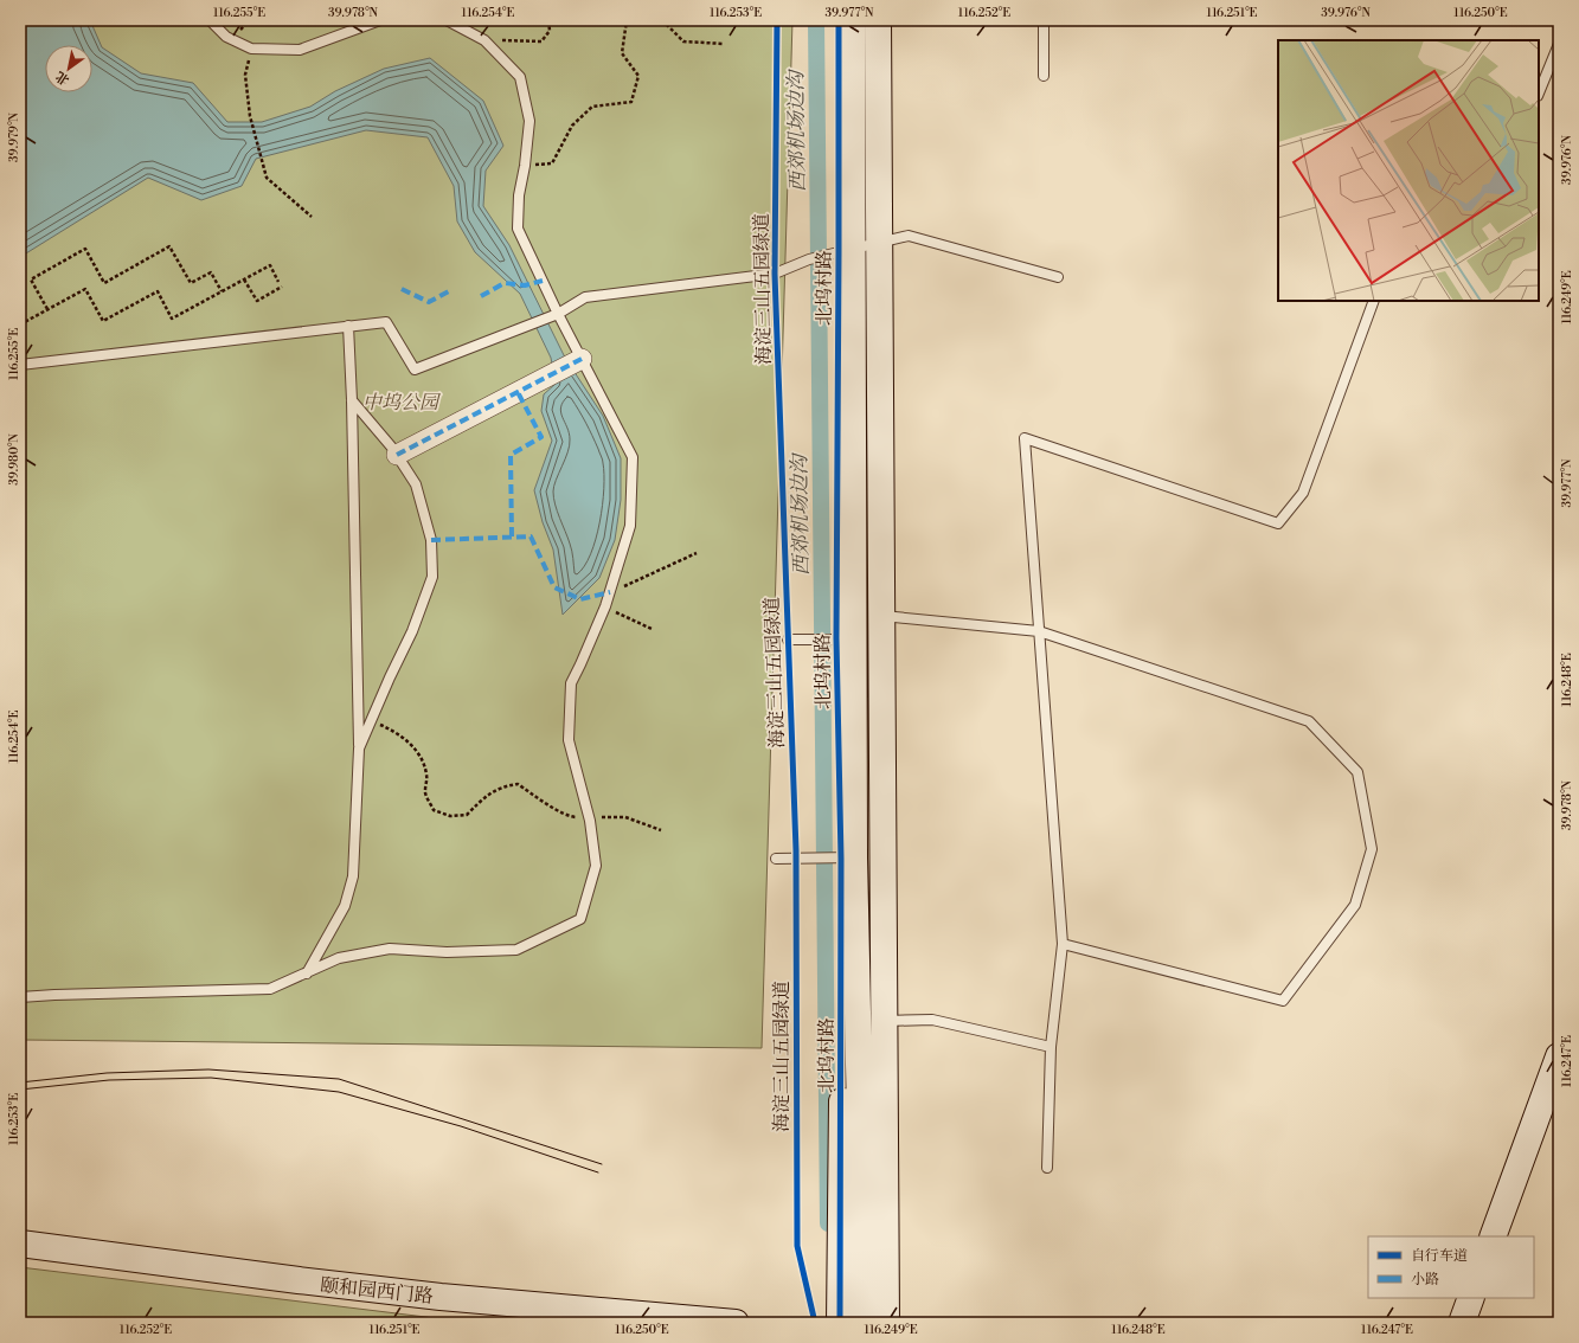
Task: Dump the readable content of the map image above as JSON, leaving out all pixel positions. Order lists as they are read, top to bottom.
{
  "streets": {
    "main road": ["北坞村路", "颐和园西门路"],
    "cycle path": ["海淀三山五园绿道"]
  },
  "water": ["西郊机场边沟"],
  "parks": ["中坞公园"],
  "legend": ["自行车道", "小路"],
  "north": "bottom left",
  "coordinates": [
    "116.255°E",
    "39.978°N",
    "116.254°E",
    "116.253°E",
    "39.977°N",
    "116.252°E",
    "116.251°E",
    "39.976°N",
    "116.250°E",
    "39.979°N",
    "116.249°E",
    "39.980°N",
    "116.248°E",
    "116.247°E"
  ]
}
